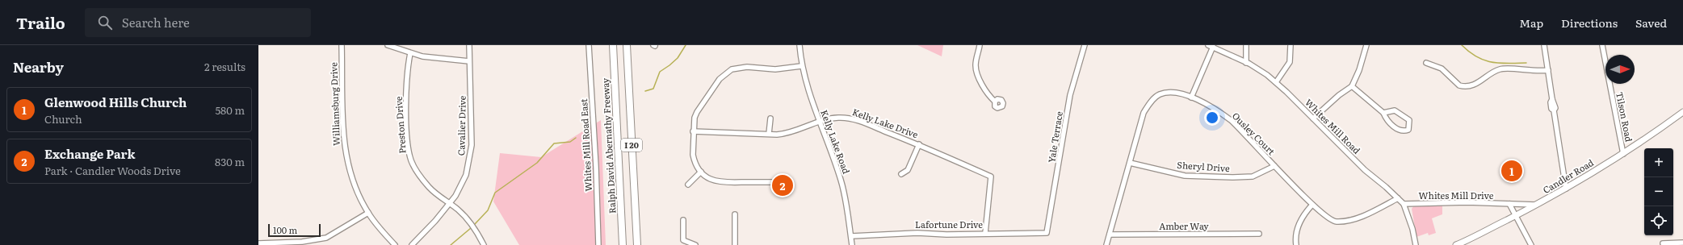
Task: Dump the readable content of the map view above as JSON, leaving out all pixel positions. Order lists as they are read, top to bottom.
{
  "streets": {
    "highway": ["I 20", "Ralph David Abernathy Freeway"],
    "main road": ["Candler Road"],
    "street": [
      "Williamsburg Drive",
      "Tilson Road",
      "Kelly Lake Drive",
      "Preston Drive",
      "Cavalier Drive",
      "Whites Mill Road",
      "Ousley Court",
      "Yale Terrace",
      "Kelly Lake Road",
      "Whites Mill Road East",
      "Sheryl Drive",
      "Whites Mill Drive",
      "Lafortune Drive",
      "Amber Way"
    ]
  },
  "crossings": [
    ["Tilson Road", "Candler Road"],
    ["Kelly Lake Drive", "Kelly Lake Road"],
    ["Kelly Lake Drive", "Lafortune Drive"],
    ["Preston Drive", "Cavalier Drive"],
    ["Whites Mill Road", "Ousley Court"],
    ["Whites Mill Road", "Whites Mill Drive"],
    ["Ousley Court", "Sheryl Drive"],
    ["Ousley Court", "Amber Way"],
    ["Yale Terrace", "Lafortune Drive"],
    ["Kelly Lake Road", "Lafortune Drive"],
    ["Candler Road", "Whites Mill Drive"]
  ],
  "scale_bar": "100 m",
  "north": "right",
  "page": {
    "header": "Trailo",
    "search": "Search here",
    "nav": ["Map", "Directions", "Saved"],
    "heading": ["Nearby", "2 results"],
    "list": [
      {
        "mark": "1",
        "name": "Glenwood Hills Church",
        "note": "Church",
        "value": "580 m"
      },
      {
        "mark": "2",
        "name": "Exchange Park",
        "note": "Park · Candler Woods Drive",
        "value": "830 m"
      }
    ],
    "map_buttons": ["+", "−"],
    "pins": ["1", "2"],
    "scale": "100 m"
  }
}
